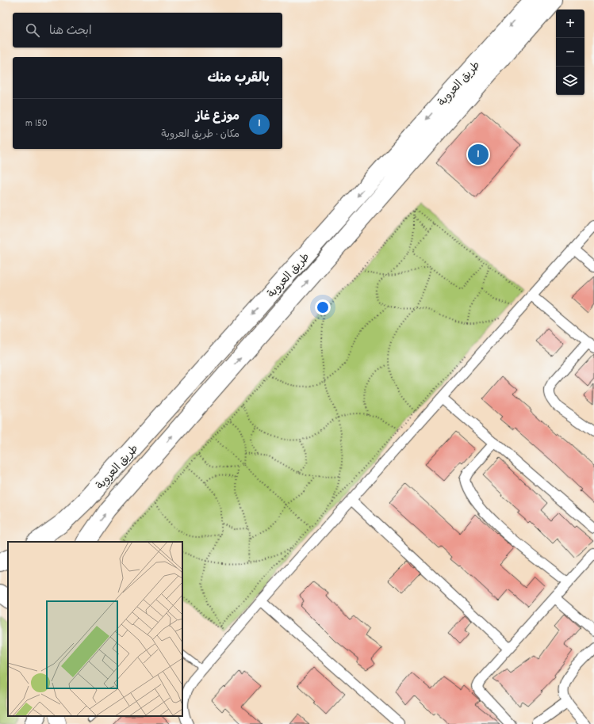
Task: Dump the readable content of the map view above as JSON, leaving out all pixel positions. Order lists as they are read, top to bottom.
{
  "streets": {
    "highway": ["طريق العروبة"]
  },
  "page": {
    "map_buttons": ["+", "−"],
    "search": "ابحث هنا",
    "heading": "بالقرب منك",
    "list": [
      {
        "mark": "1",
        "name": "موزع غاز",
        "note": "مكان · طريق العروبة",
        "value": "150 m"
      }
    ],
    "pins": "1"
  }
}
